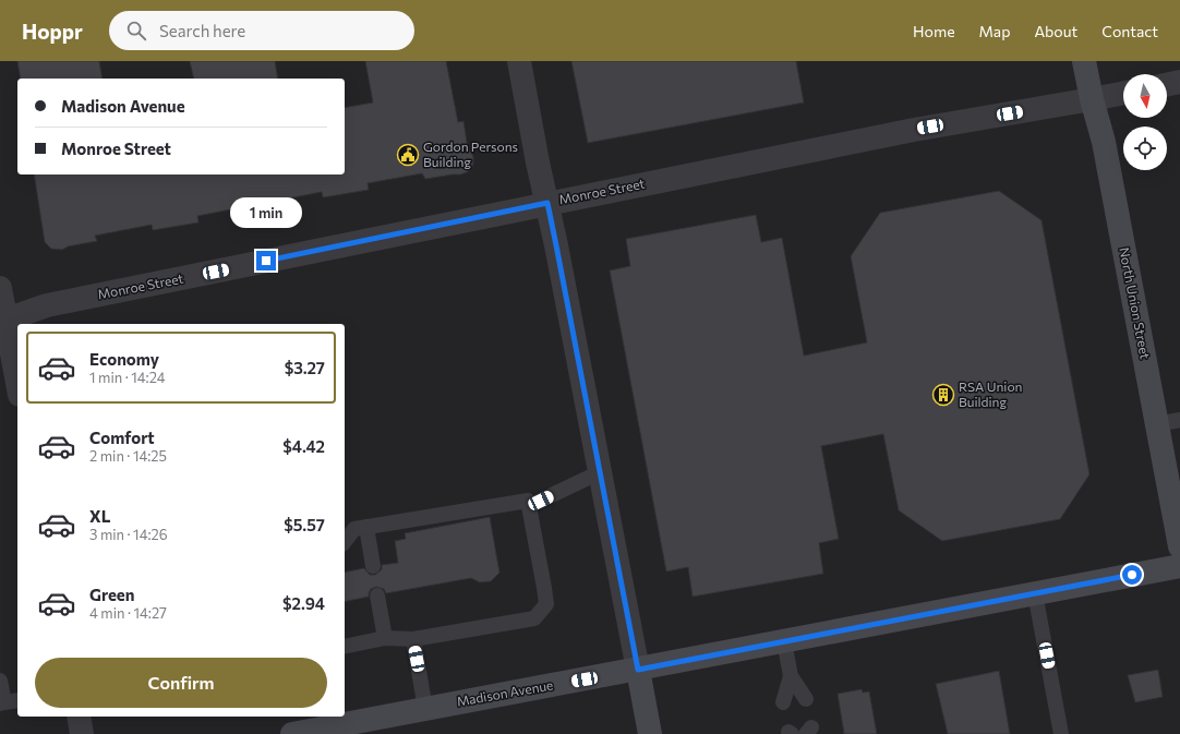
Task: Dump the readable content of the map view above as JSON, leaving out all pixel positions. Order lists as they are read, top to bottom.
{
  "streets": {
    "main road": ["North Union Street", "Madison Avenue"],
    "street": ["Monroe Street"]
  },
  "crossings": [
    ["Monroe Street", "North Union Street"]
  ],
  "places": {
    "public building": ["Gordon Persons Building"],
    "building": ["RSA Union Building"]
  },
  "north": "bottom",
  "page": {
    "header": "Hoppr",
    "search": "Search here",
    "nav": [
      "Home",
      "Map",
      "About",
      "Contact"
    ],
    "banner": ["Madison Avenue", "Monroe Street"],
    "bubble": "1 min",
    "list": [
      {
        "name": "Economy",
        "note": "1 min · 14:24",
        "value": "$3.27"
      },
      {
        "name": "Comfort",
        "note": "2 min · 14:25",
        "value": "$4.42"
      },
      {
        "name": "XL",
        "note": "3 min · 14:26",
        "value": "$5.57"
      },
      {
        "name": "Green",
        "note": "4 min · 14:27",
        "value": "$2.94"
      }
    ],
    "buttons": "Confirm"
  }
}
